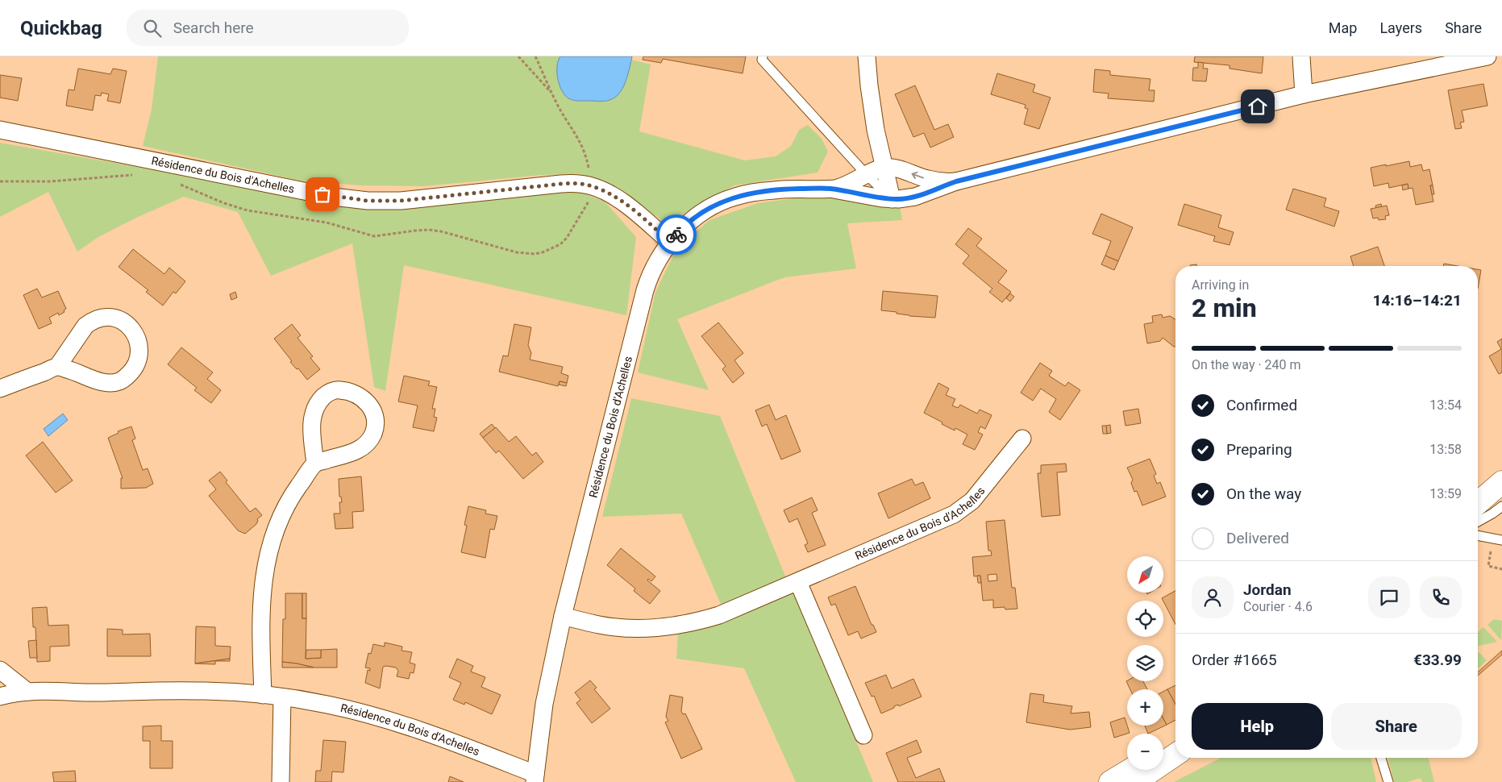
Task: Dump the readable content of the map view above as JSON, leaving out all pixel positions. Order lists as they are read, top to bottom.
{
  "streets": {
    "street": ["Résidence du Bois d'Achelles"]
  },
  "north": "bottom left",
  "page": {
    "header": "Quickbag",
    "search": "Search here",
    "nav": ["Map", "Layers", "Share"],
    "heading": ["2 min", "Arriving in", "14:16–14:21"],
    "panel": [
      "Jordan",
      "Courier · 4.6",
      "Order #1665",
      "€33.99"
    ],
    "bar": "On the way · 240 m",
    "list": [
      ["Confirmed", "13:54"],
      ["Preparing", "13:58"],
      ["On the way", "13:59"],
      "Delivered"
    ],
    "map_buttons": ["+", "−"],
    "buttons": ["Help", "Share"]
  }
}
